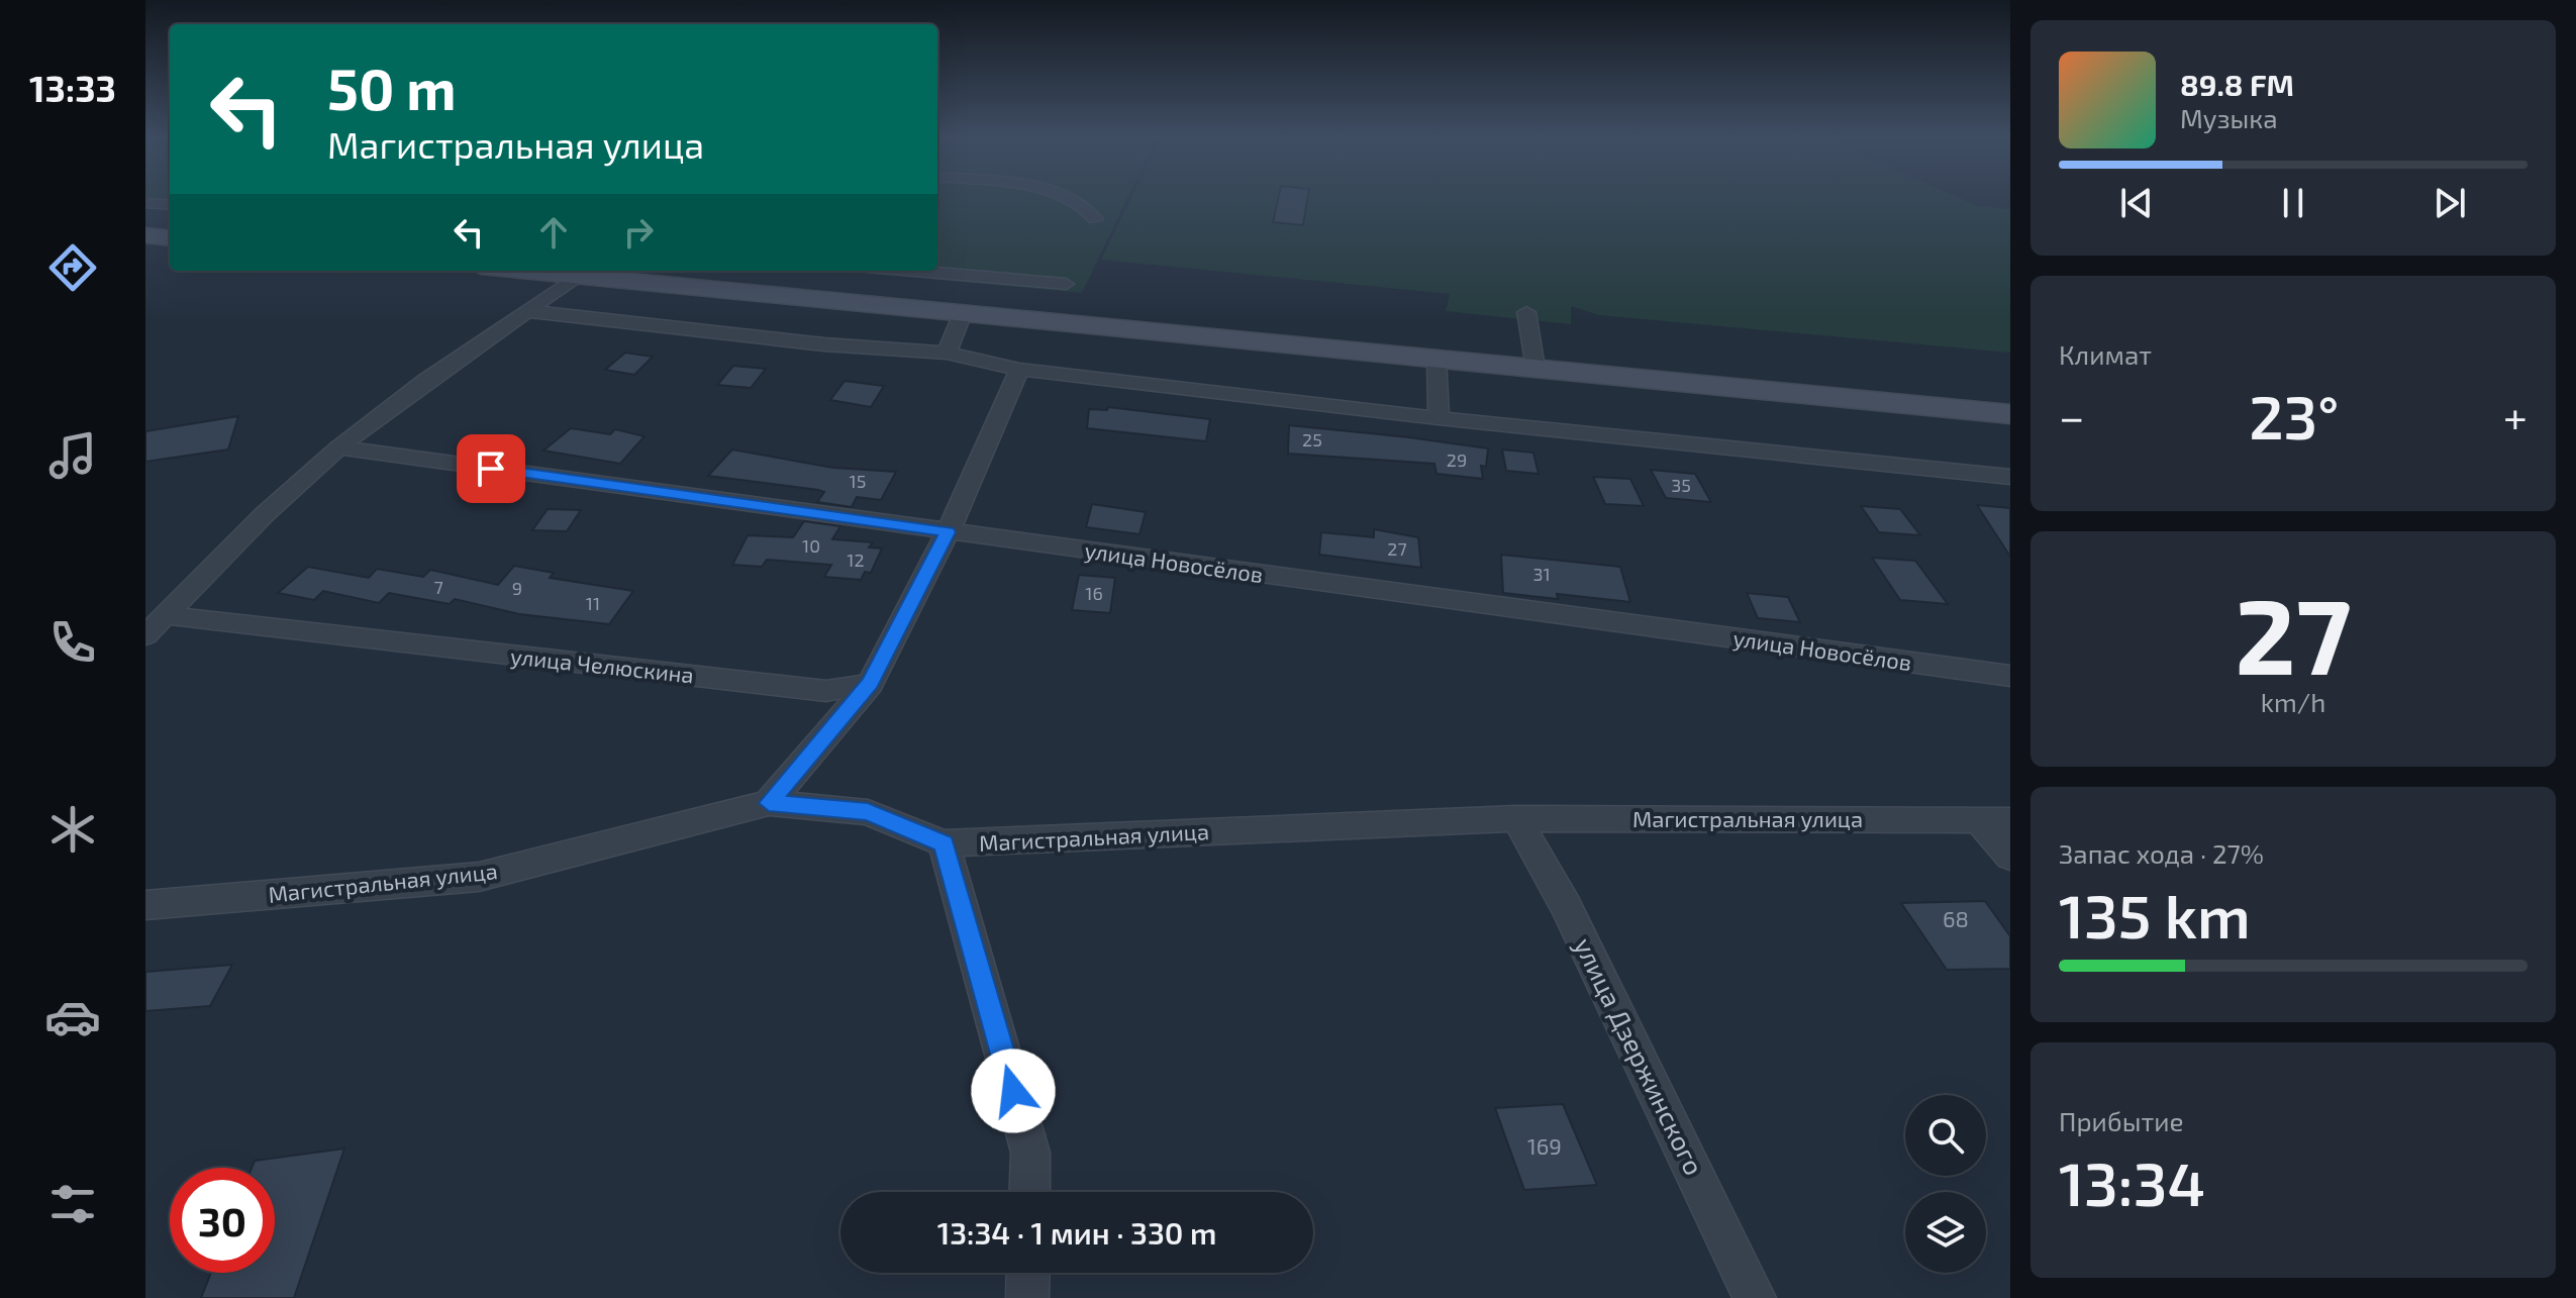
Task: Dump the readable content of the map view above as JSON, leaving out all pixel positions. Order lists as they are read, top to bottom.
{
  "streets": {
    "street": [
      "улица Новосёлов",
      "улица Челюскина",
      "Магистральная улица",
      "улица Дзержинского"
    ]
  },
  "crossings": [
    ["Магистральная улица", "улица Дзержинского"]
  ],
  "house_numbers": [
    "25",
    "29",
    "15",
    "35",
    "10",
    "27",
    "12",
    "31",
    "7",
    "9",
    "16",
    "11",
    "68",
    "169"
  ],
  "page": {
    "tabs": "13:33",
    "turn": ["50 m", "Магистральная улица"],
    "song": ["89.8 FM", "Музыка"],
    "tile": [
      "Климат",
      ["27", "km/h"],
      ["Запас хода · 27%", "135 km"],
      ["Прибытие", "13:34"]
    ],
    "heat": ["−", "23°", "+"],
    "limit": "30",
    "trip": "13:34 · 1 мин · 330 m"
  }
}
